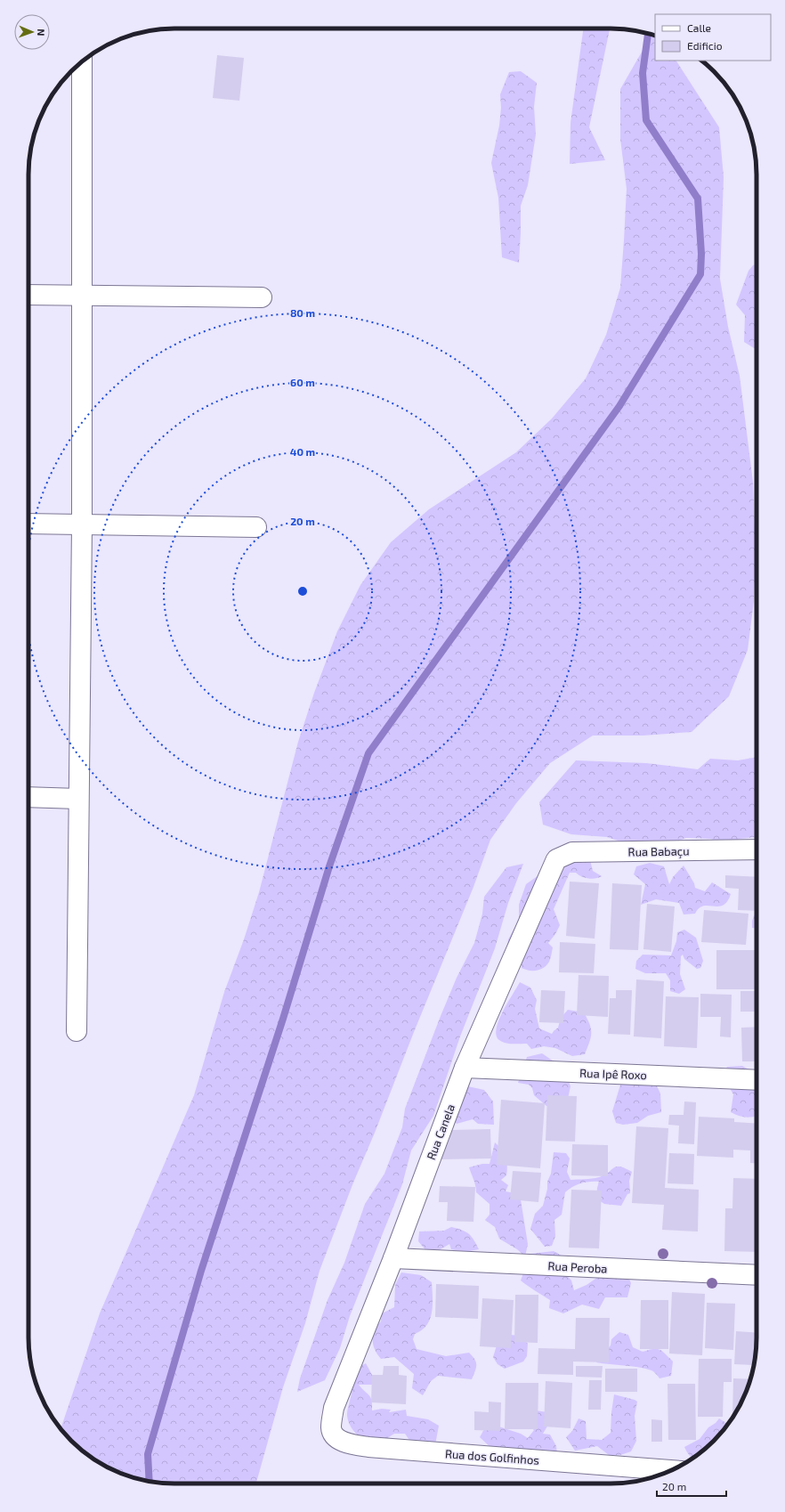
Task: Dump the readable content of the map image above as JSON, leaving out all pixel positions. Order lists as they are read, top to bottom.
{
  "streets": {
    "street": [
      "Rua Babaçu",
      "Rua Ipê Roxo",
      "Rua Canela",
      "Rua Peroba",
      "Rua dos Golfinhos"
    ]
  },
  "crossings": [
    ["Rua Babaçu", "Rua Canela"],
    ["Rua Ipê Roxo", "Rua Canela"],
    ["Rua Canela", "Rua Peroba"],
    ["Rua Canela", "Rua dos Golfinhos"]
  ],
  "legend": ["Calle", "Edificio"],
  "scale_bar": "20 m",
  "north": "right",
  "rings": [
    "80 m",
    "60 m",
    "40 m",
    "20 m"
  ]
}
